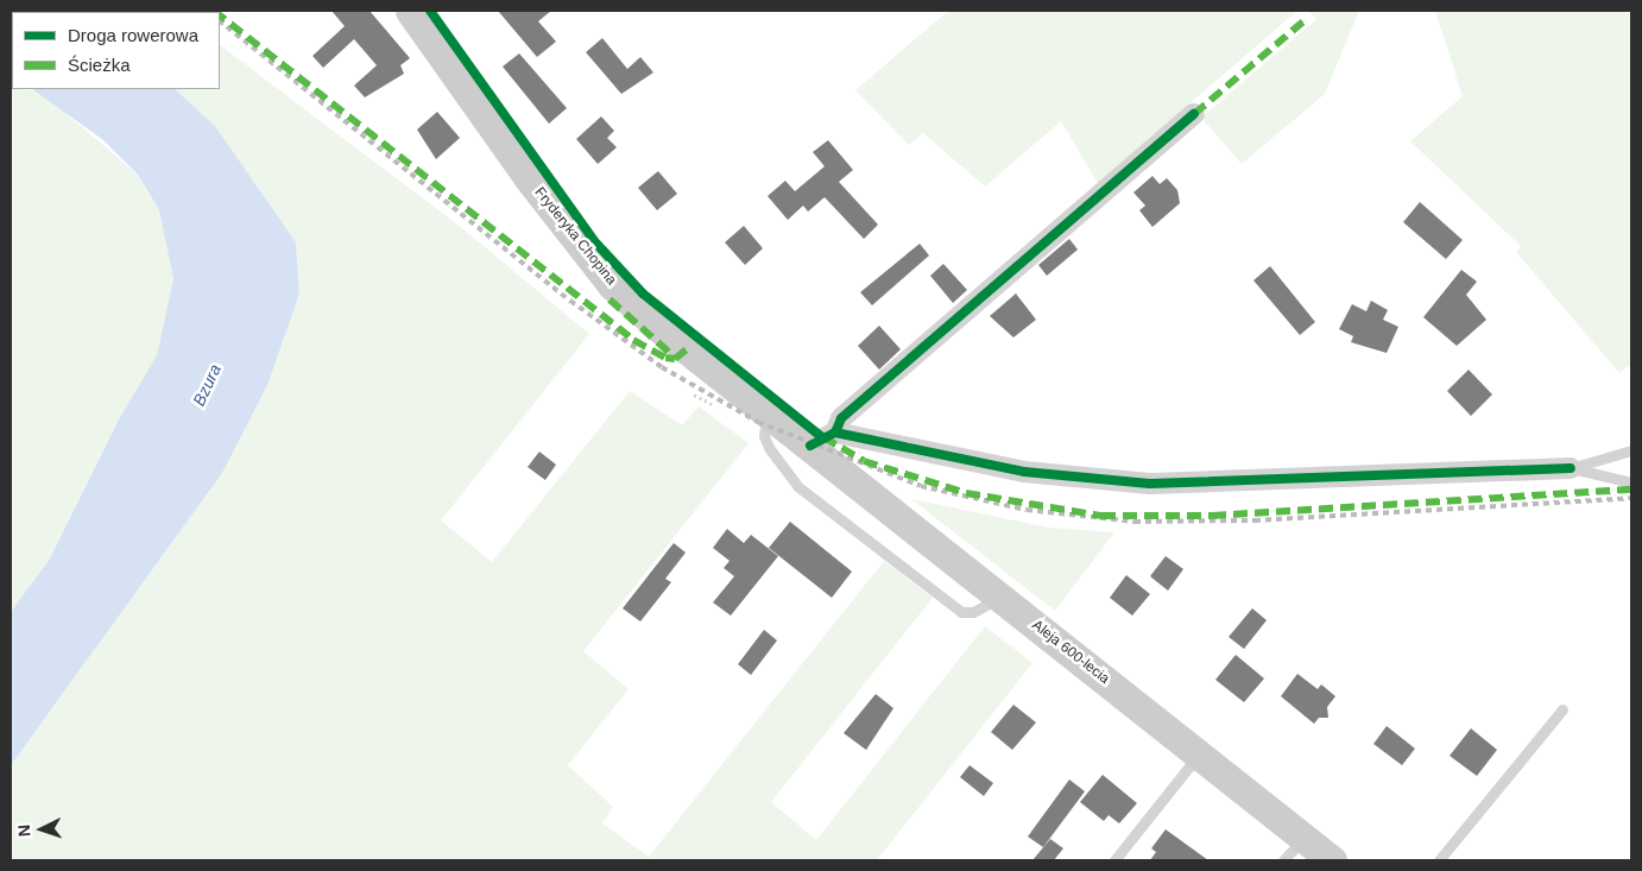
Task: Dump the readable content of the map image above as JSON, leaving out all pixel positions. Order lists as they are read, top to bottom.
{
  "streets": {
    "main road": ["Fryderyka Chopina", "Aleja 600-lecia"]
  },
  "crossings": [
    ["Fryderyka Chopina", "Aleja 600-lecia"]
  ],
  "water": ["Bzura"],
  "legend": ["Droga rowerowa", "Ścieżka"],
  "north": "left"
}
